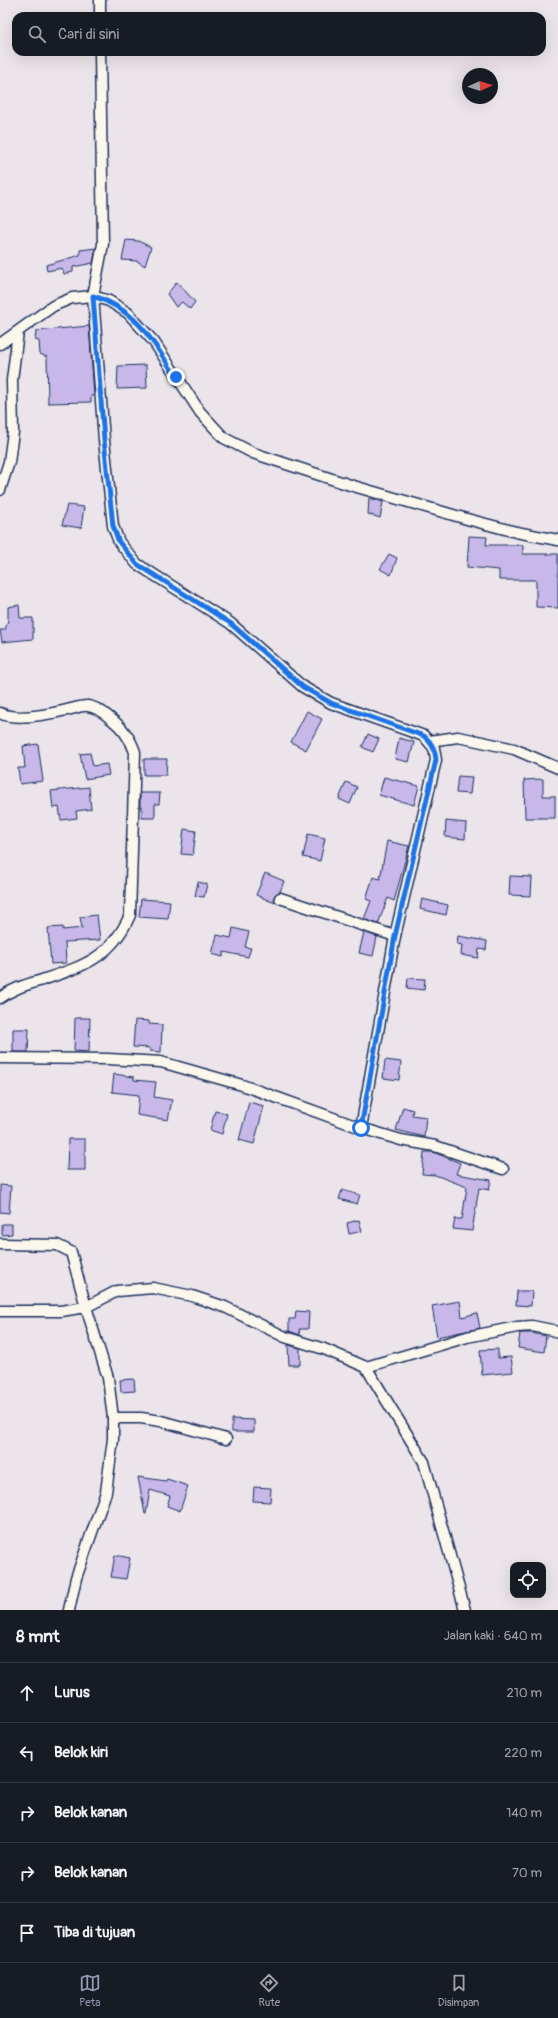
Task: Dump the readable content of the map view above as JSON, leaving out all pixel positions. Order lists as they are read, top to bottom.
{
  "north": "right",
  "page": {
    "search": "Cari di sini",
    "heading": ["8 mnt", "Jalan kaki · 640 m"],
    "list": [
      ["Lurus", "210 m"],
      ["Belok kiri", "220 m"],
      ["Belok kanan", "140 m"],
      ["Belok kanan", "70 m"],
      "Tiba di tujuan"
    ],
    "nav": ["Peta", "Rute", "Disimpan"]
  }
}
